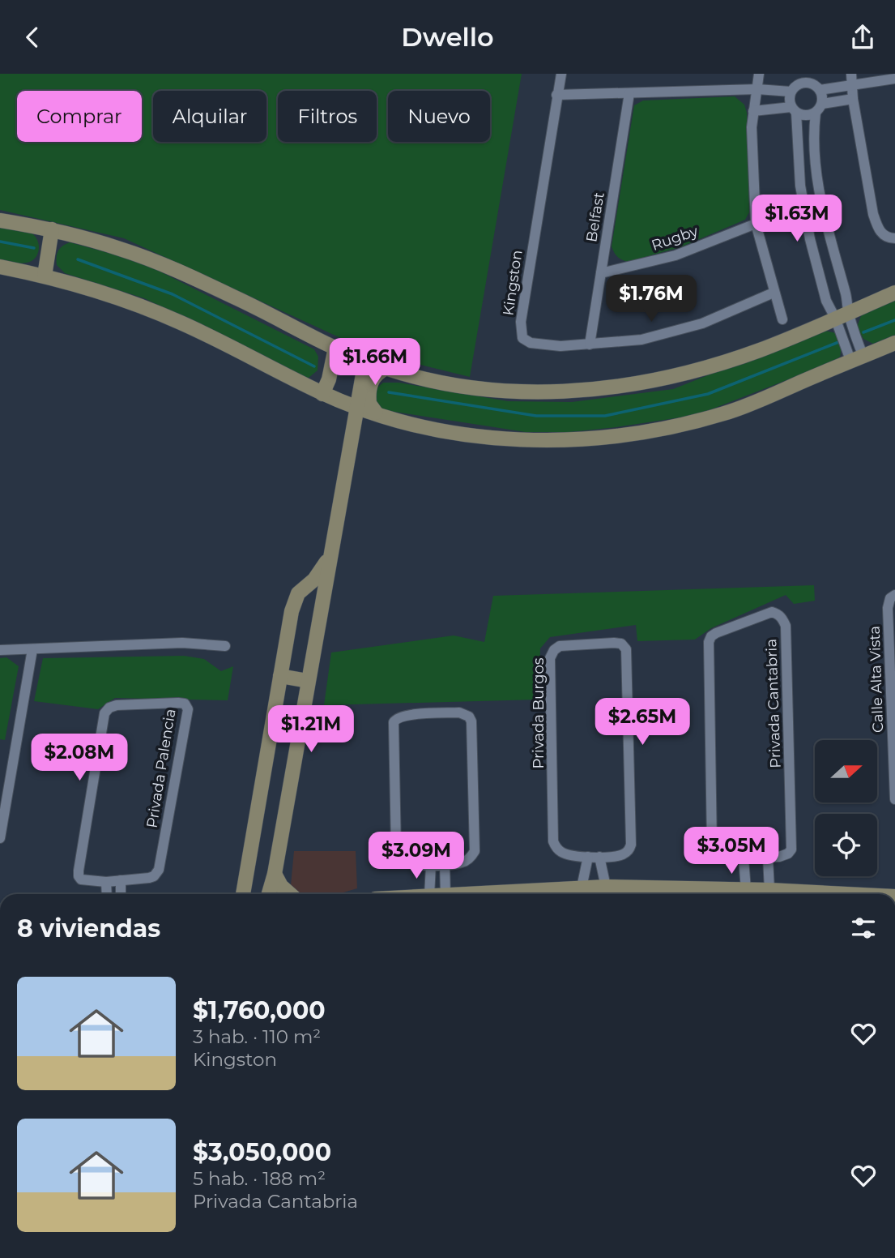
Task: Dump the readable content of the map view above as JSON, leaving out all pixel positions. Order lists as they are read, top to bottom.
{
  "streets": {
    "street": [
      "Belfast",
      "Rugby",
      "Kingston",
      "Calle Alta Vista",
      "Privada Cantabria",
      "Privada Burgos",
      "Privada Palencia"
    ]
  },
  "crossings": [
    ["Belfast", "Rugby"],
    ["Belfast", "Kingston"]
  ],
  "north": "right",
  "page": {
    "header": "Dwello",
    "chip": [
      "Comprar",
      "Alquilar",
      "Filtros",
      "Nuevo"
    ],
    "price": [
      "$1.63M",
      "$1.76M",
      "$1.66M",
      "$2.65M",
      "$1.21M",
      "$2.08M",
      "$3.05M",
      "$3.09M"
    ],
    "heading": "8 viviendas",
    "list": [
      {
        "name": "$1,760,000",
        "note": "3 hab. · 110 m² · Kingston"
      },
      {
        "name": "$3,050,000",
        "note": "5 hab. · 188 m² · Privada Cantabria"
      }
    ]
  }
}
